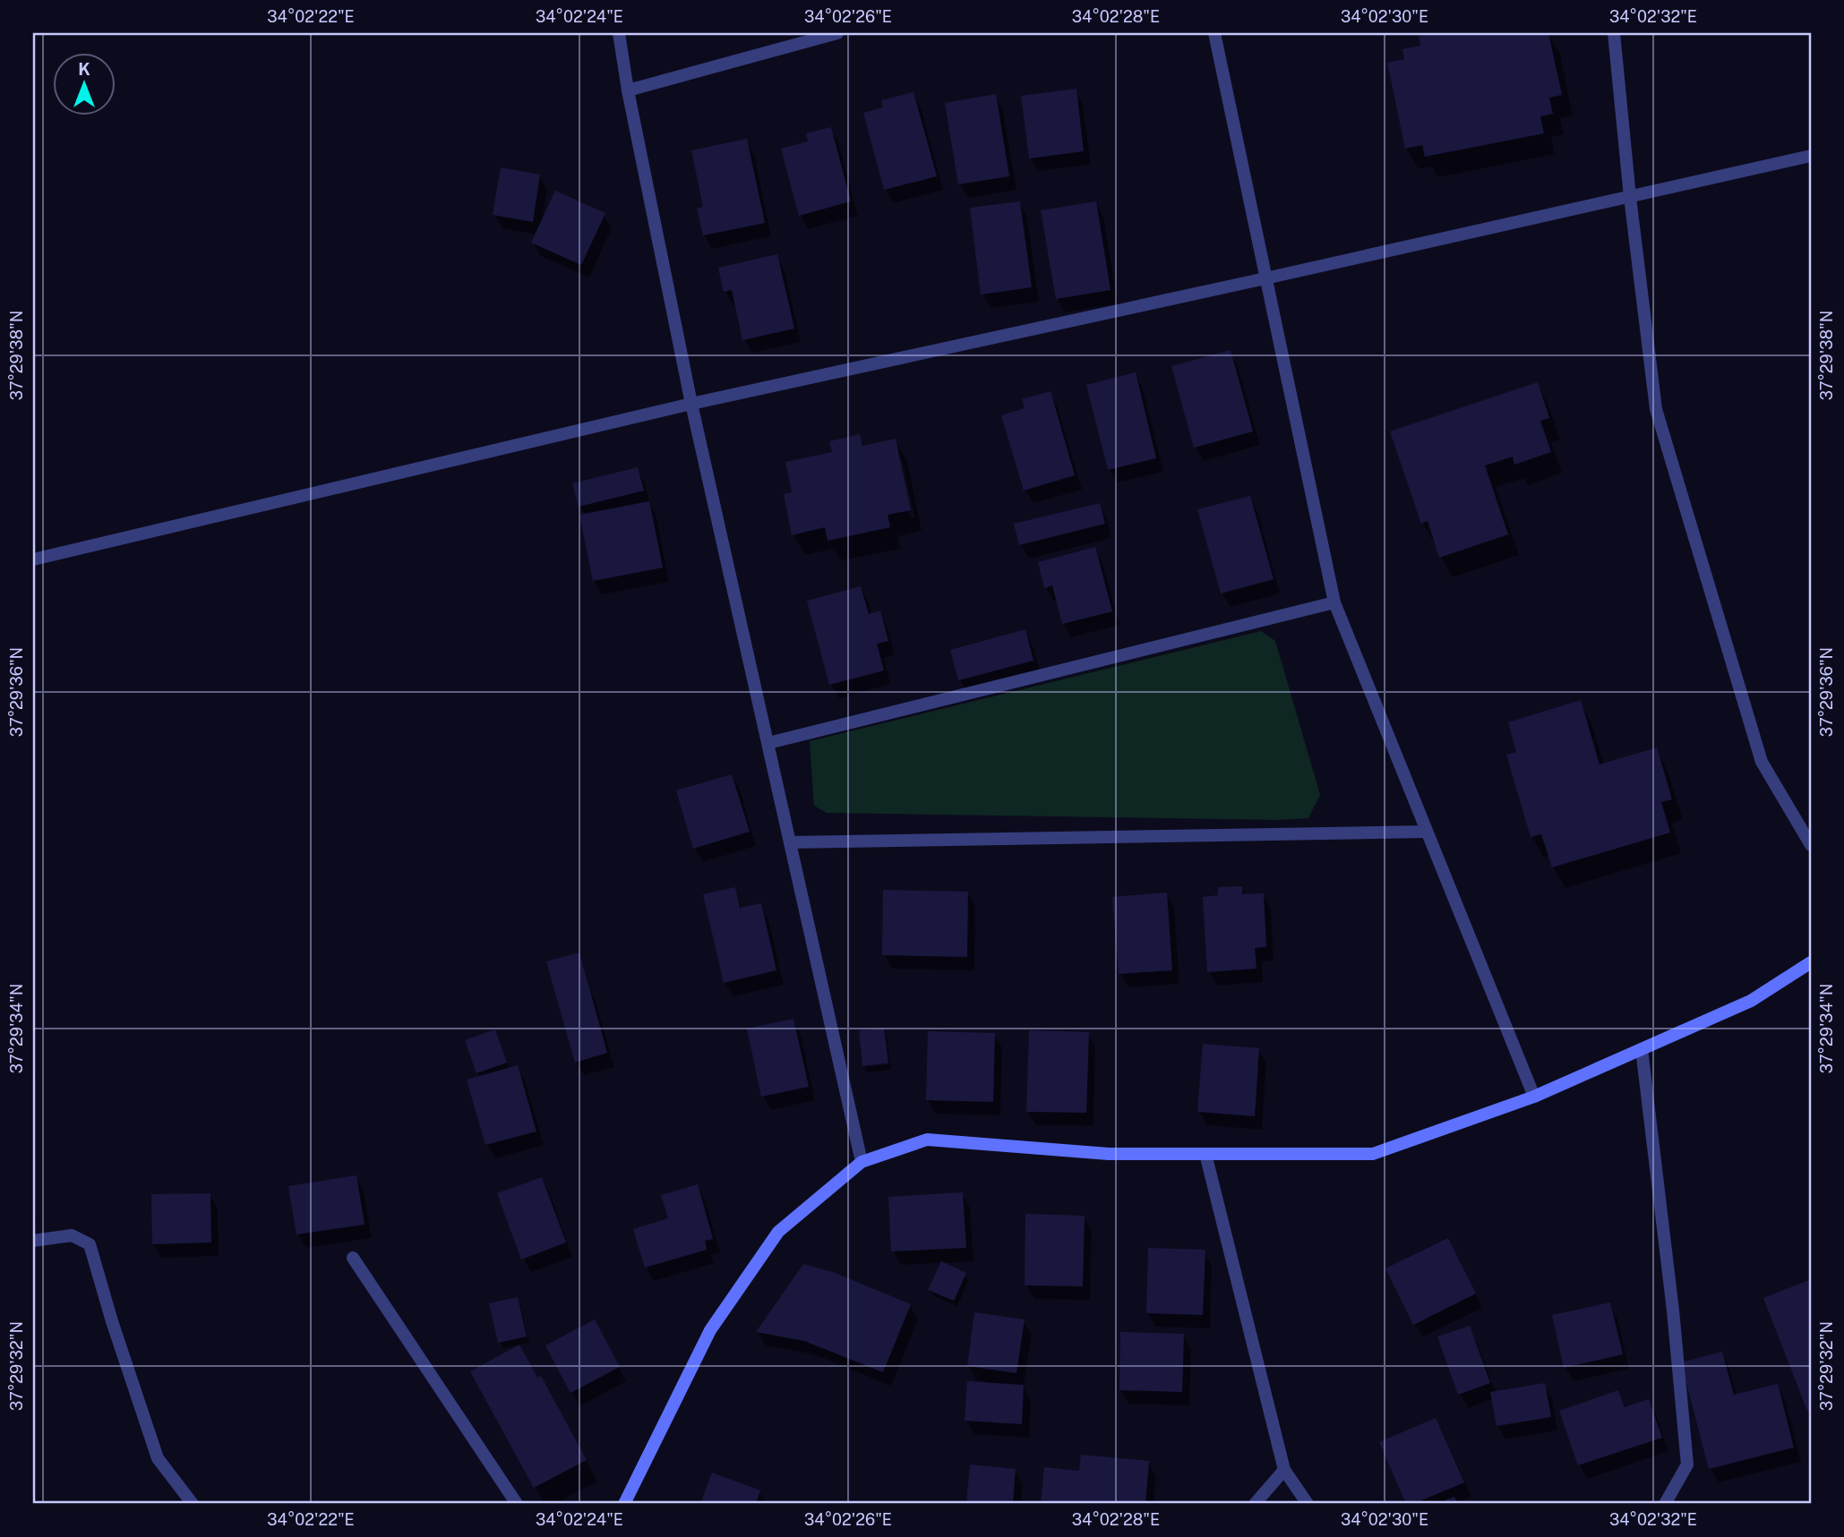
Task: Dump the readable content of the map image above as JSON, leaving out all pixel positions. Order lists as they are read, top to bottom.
{
  "north": "top",
  "coordinates": [
    "34°02'22\"E",
    "34°02'24\"E",
    "34°02'26\"E",
    "34°02'28\"E",
    "34°02'30\"E",
    "34°02'32\"E",
    "37°29'38\"N",
    "37°29'36\"N",
    "37°29'34\"N",
    "37°29'32\"N"
  ]
}
